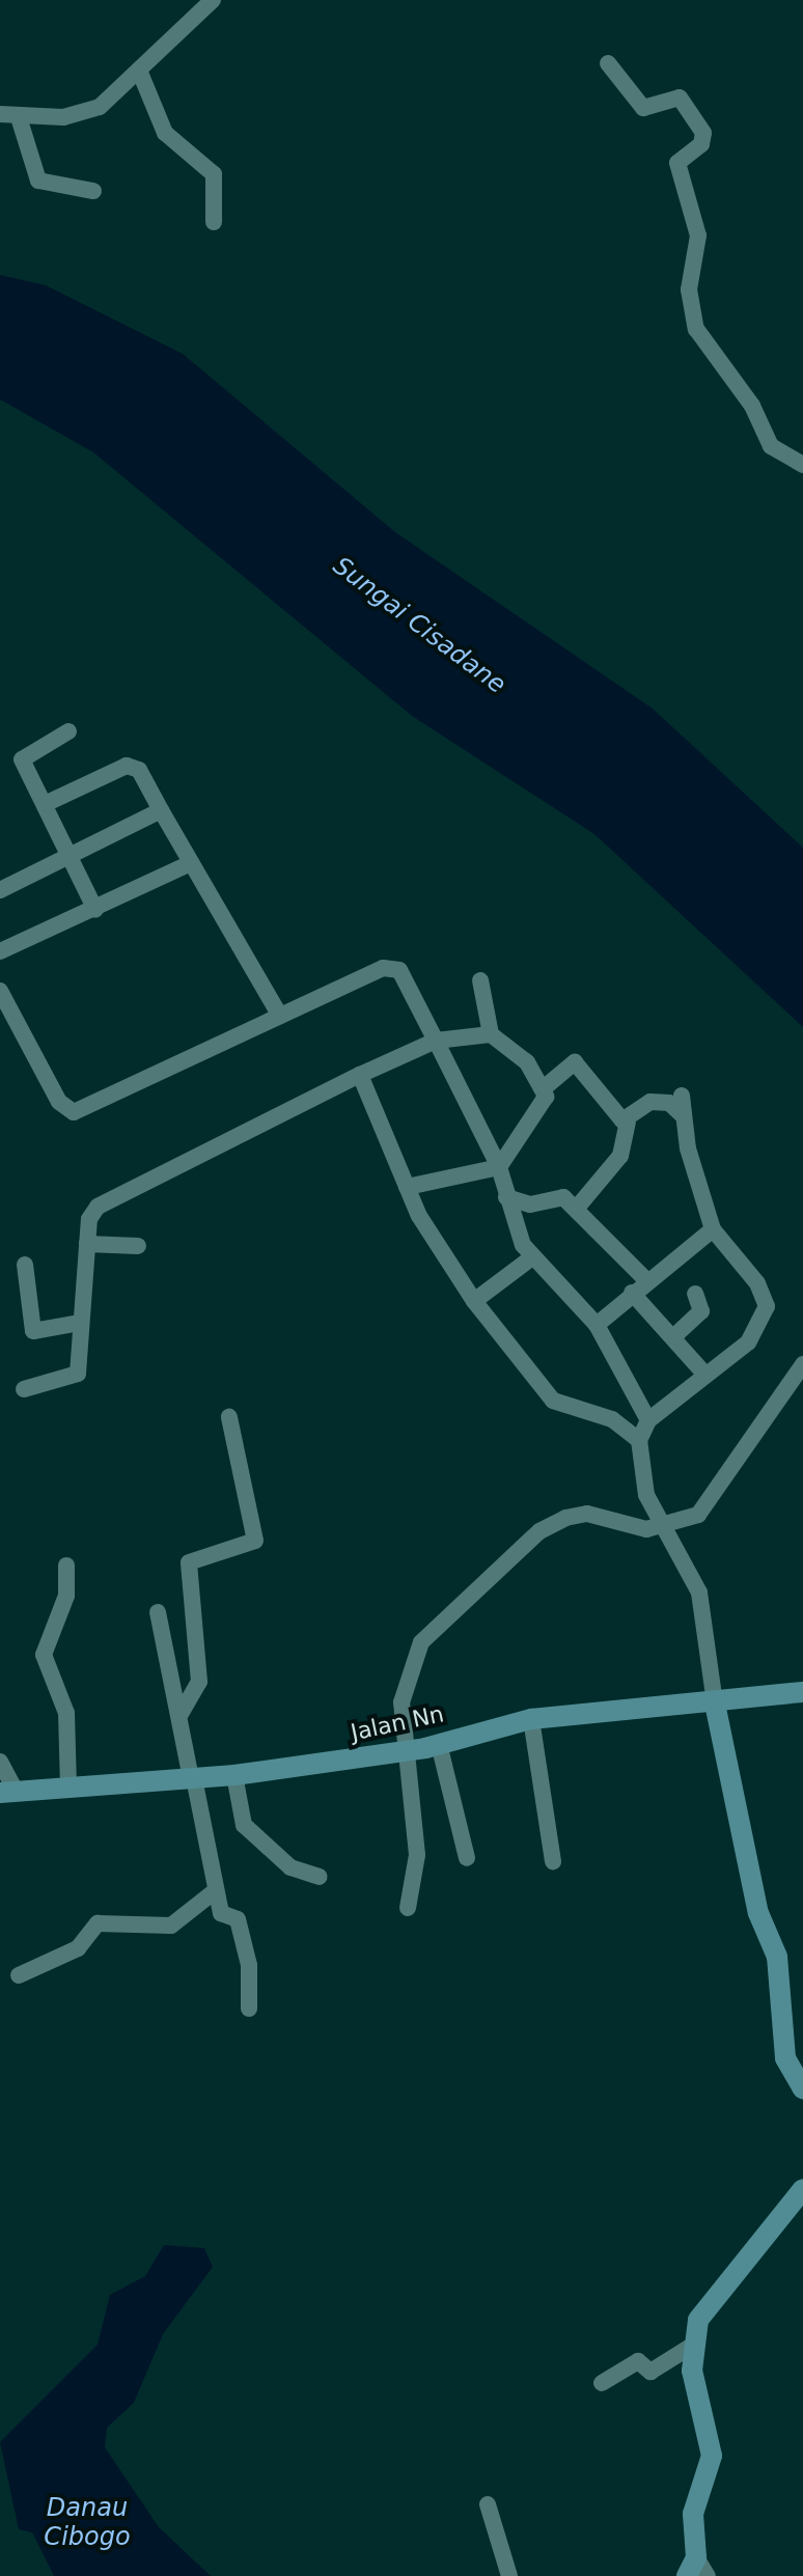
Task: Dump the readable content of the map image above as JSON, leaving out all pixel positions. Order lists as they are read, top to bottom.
{
  "streets": {
    "street": ["Jalan Nn"]
  },
  "water": ["Sungai Cisadane", "Danau Cibogo"]
}
